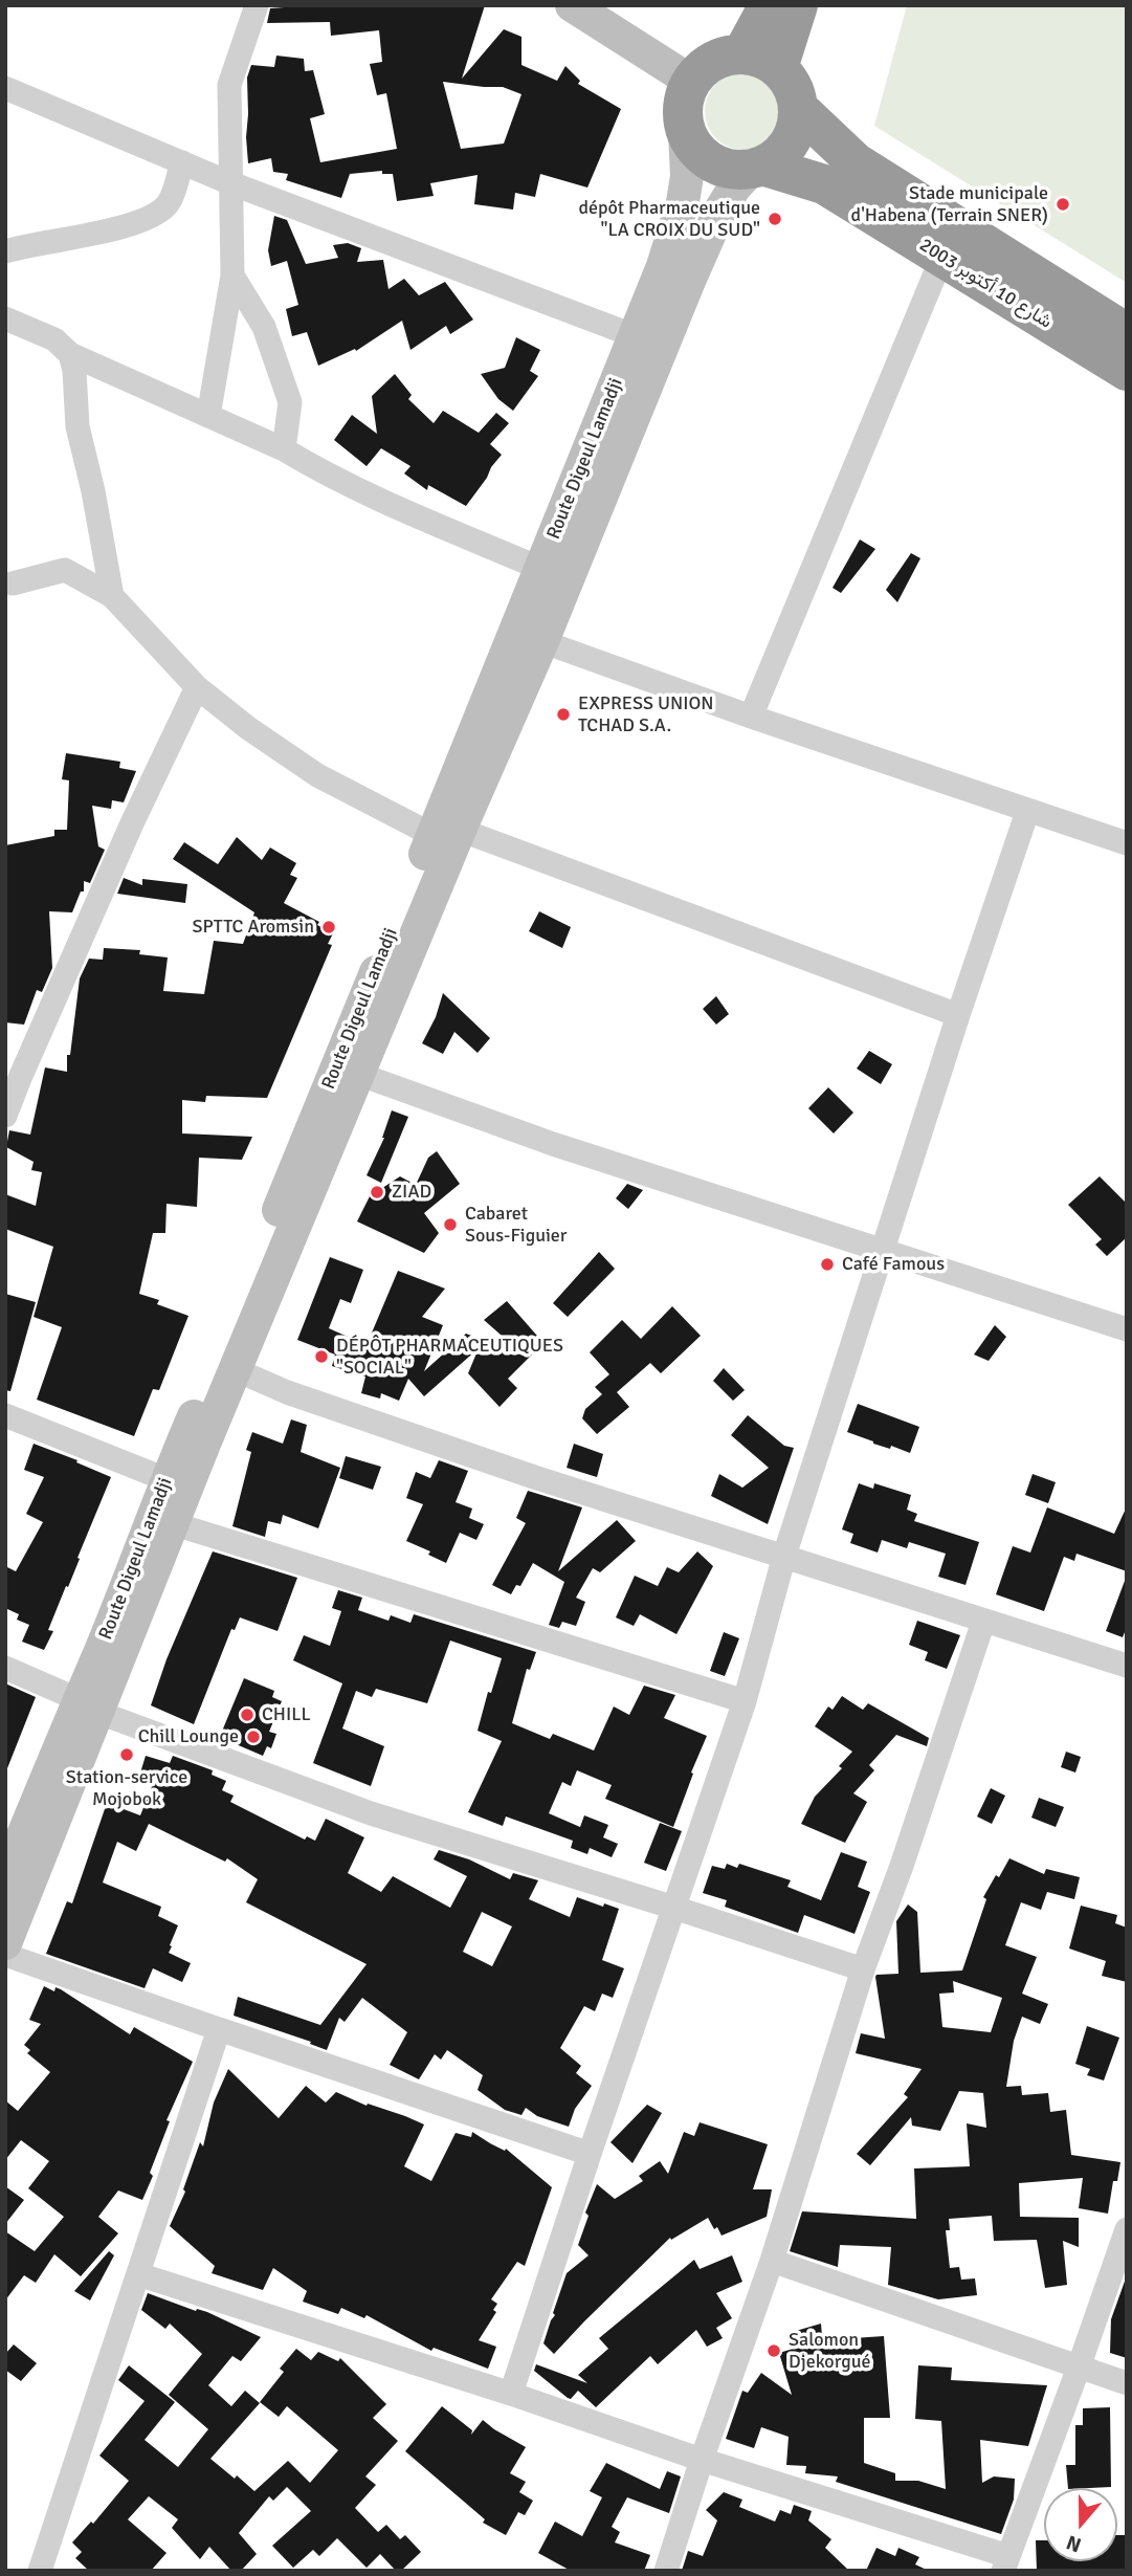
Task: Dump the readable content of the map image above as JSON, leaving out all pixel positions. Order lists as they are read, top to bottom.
{
  "streets": {
    "highway": ["شارع 10 أكتوبر 2003"],
    "main road": ["Route Digeul Lamadji"]
  },
  "crossings": [
    ["شارع 10 أكتوبر 2003", "Route Digeul Lamadji"]
  ],
  "places": [
    "Stade municipale d'Habena (Terrain SNER)",
    "dépôt Pharmaceutique \"LA CROIX DU SUD\"",
    "EXPRESS UNION TCHAD S.A.",
    "SPTTC Aromsin",
    "ZIAD",
    "Cabaret Sous-Figuier",
    "Café Famous",
    "DÉPÔT PHARMACEUTIQUES \"SOCIAL\"",
    "CHILL",
    "Chill Lounge",
    "Station-service Mojobok",
    "Salomon Djekorgué"
  ],
  "north": "bottom"
}
